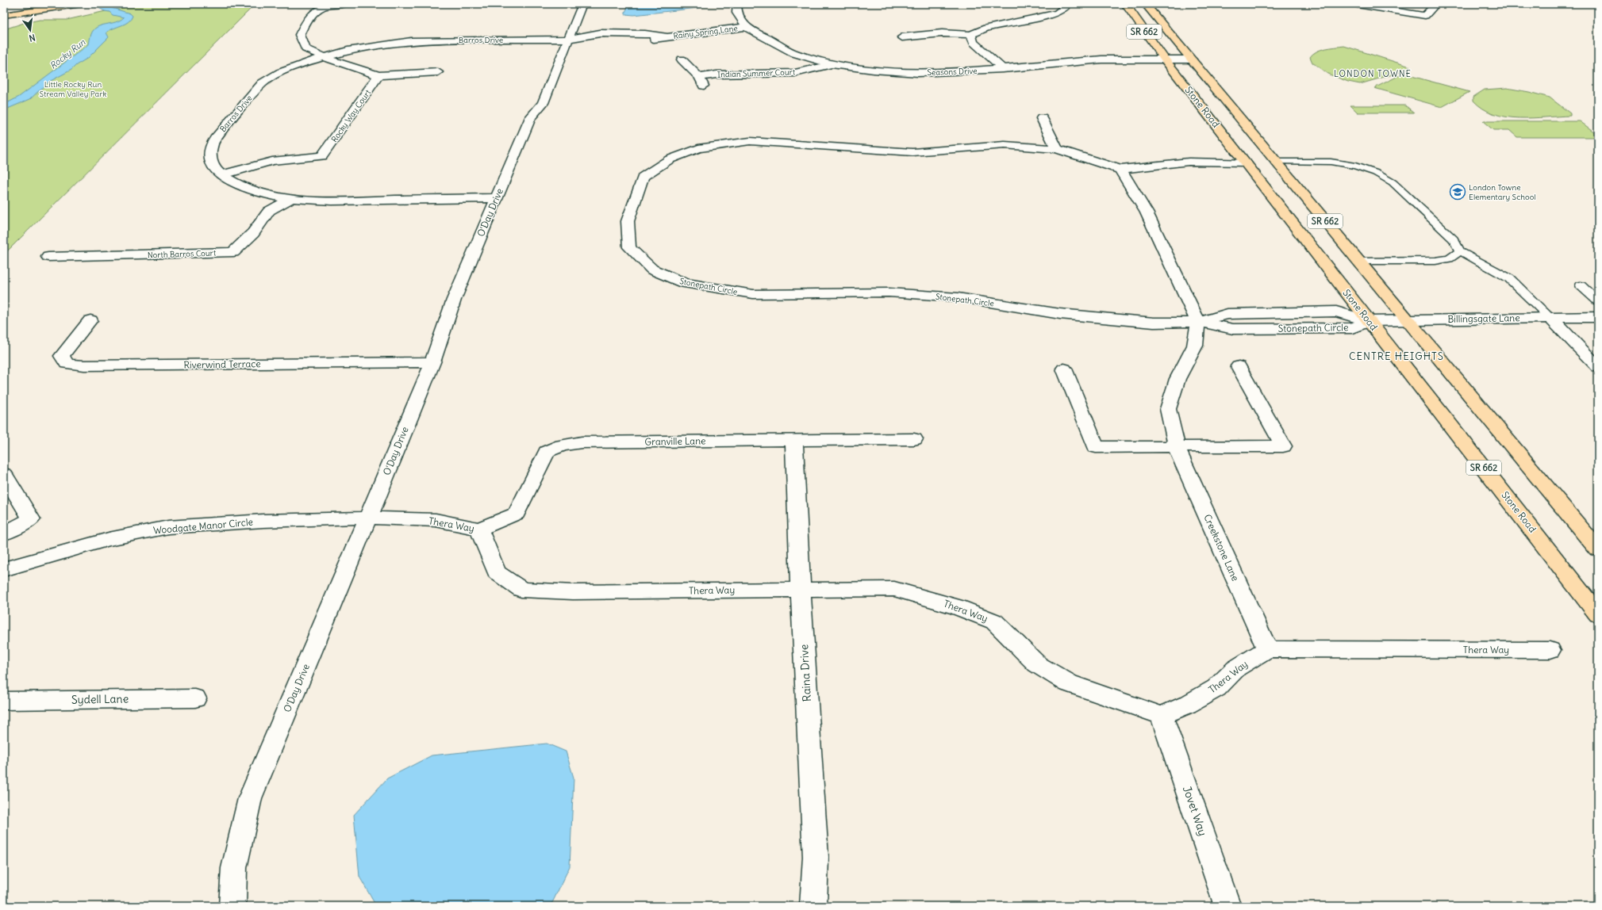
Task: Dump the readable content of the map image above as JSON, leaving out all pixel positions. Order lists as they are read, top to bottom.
{
  "streets": {
    "main road": ["SR 662", "Stone Road"],
    "street": [
      "Rainy Spring Lane",
      "Barros Drive",
      "Seasons Drive",
      "Indian Summer Court",
      "Rocky Way Court",
      "O'Day Drive",
      "North Barros Court",
      "Stonepath Circle",
      "Billingsgate Lane",
      "Riverwind Terrace",
      "Granville Lane",
      "Thera Way",
      "Woodgate Manor Circle",
      "Creekstone Lane",
      "Raina Drive",
      "Sydell Lane",
      "Jovet Way"
    ]
  },
  "crossings": [
    ["Rainy Spring Lane", "Barros Drive"],
    ["Rainy Spring Lane", "Seasons Drive"],
    ["Rainy Spring Lane", "O'Day Drive"],
    ["SR 662", "Seasons Drive"],
    ["SR 662", "Billingsgate Lane"],
    ["Barros Drive", "O'Day Drive"],
    ["Barros Drive", "North Barros Court"],
    ["Seasons Drive", "Indian Summer Court"],
    ["Seasons Drive", "Stone Road"],
    ["Stone Road", "Stonepath Circle"],
    ["Stone Road", "Billingsgate Lane"],
    ["O'Day Drive", "Riverwind Terrace"],
    ["O'Day Drive", "Thera Way"],
    ["O'Day Drive", "Woodgate Manor Circle"],
    ["Stonepath Circle", "Billingsgate Lane"],
    ["Stonepath Circle", "Creekstone Lane"],
    ["Granville Lane", "Thera Way"],
    ["Granville Lane", "Raina Drive"],
    ["Thera Way", "Woodgate Manor Circle"],
    ["Thera Way", "Creekstone Lane"],
    ["Thera Way", "Raina Drive"],
    ["Thera Way", "Jovet Way"]
  ],
  "districts": ["LONDON TOWNE", "CENTRE HEIGHTS"],
  "water": ["Rocky Run"],
  "parks": ["Little Rocky Run Stream Valley Park"],
  "places": {
    "school or university": ["London Towne Elementary School"]
  },
  "north": "bottom"
}
